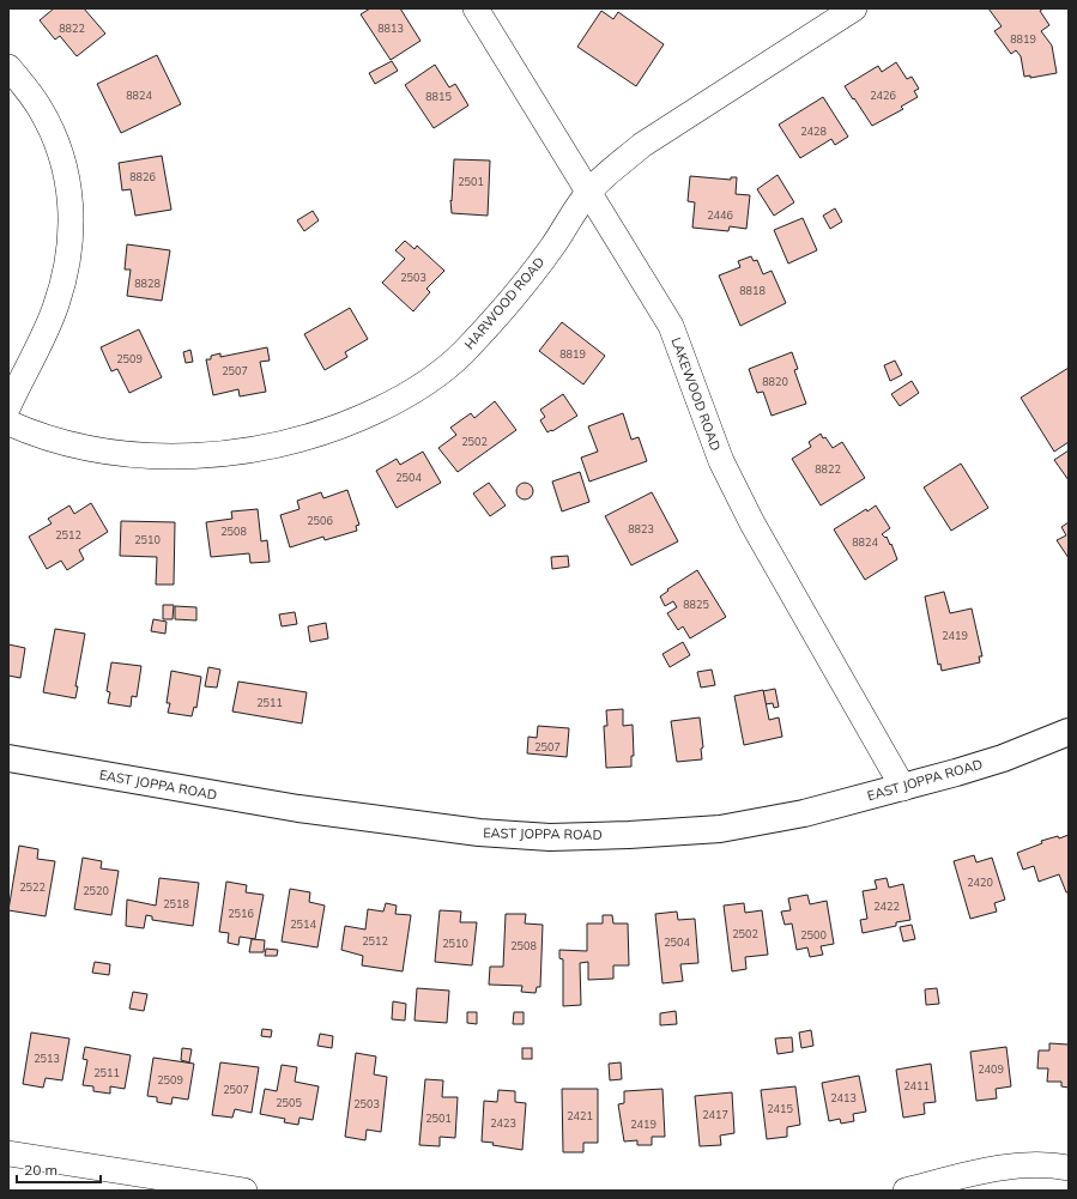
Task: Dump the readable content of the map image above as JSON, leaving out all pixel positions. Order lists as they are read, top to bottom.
{
  "streets": {
    "main road": ["EAST JOPPA ROAD"],
    "street": ["HARWOOD ROAD", "LAKEWOOD ROAD"]
  },
  "crossings": [
    ["HARWOOD ROAD", "LAKEWOOD ROAD"],
    ["LAKEWOOD ROAD", "EAST JOPPA ROAD"]
  ],
  "house_numbers": [
    "8822",
    "8813",
    "8819",
    "8824",
    "2426",
    "8815",
    "2428",
    "8826",
    "2501",
    "2446",
    "2503",
    "8828",
    "8818",
    "8819",
    "2509",
    "2507",
    "8820",
    "2502",
    "8822",
    "2504",
    "2506",
    "8823",
    "2508",
    "2512",
    "2510",
    "8824",
    "8825",
    "2419",
    "2511",
    "2507",
    "2420",
    "2522",
    "2520",
    "2518",
    "2422",
    "2516",
    "2514",
    "2502",
    "2500",
    "2512",
    "2504",
    "2510",
    "2508",
    "2513",
    "2409",
    "2511",
    "2509",
    "2411",
    "2507",
    "2413",
    "2505",
    "2503",
    "2415",
    "2417",
    "2421",
    "2501",
    "2423",
    "2419"
  ],
  "scale_bar": "20 m"
}
